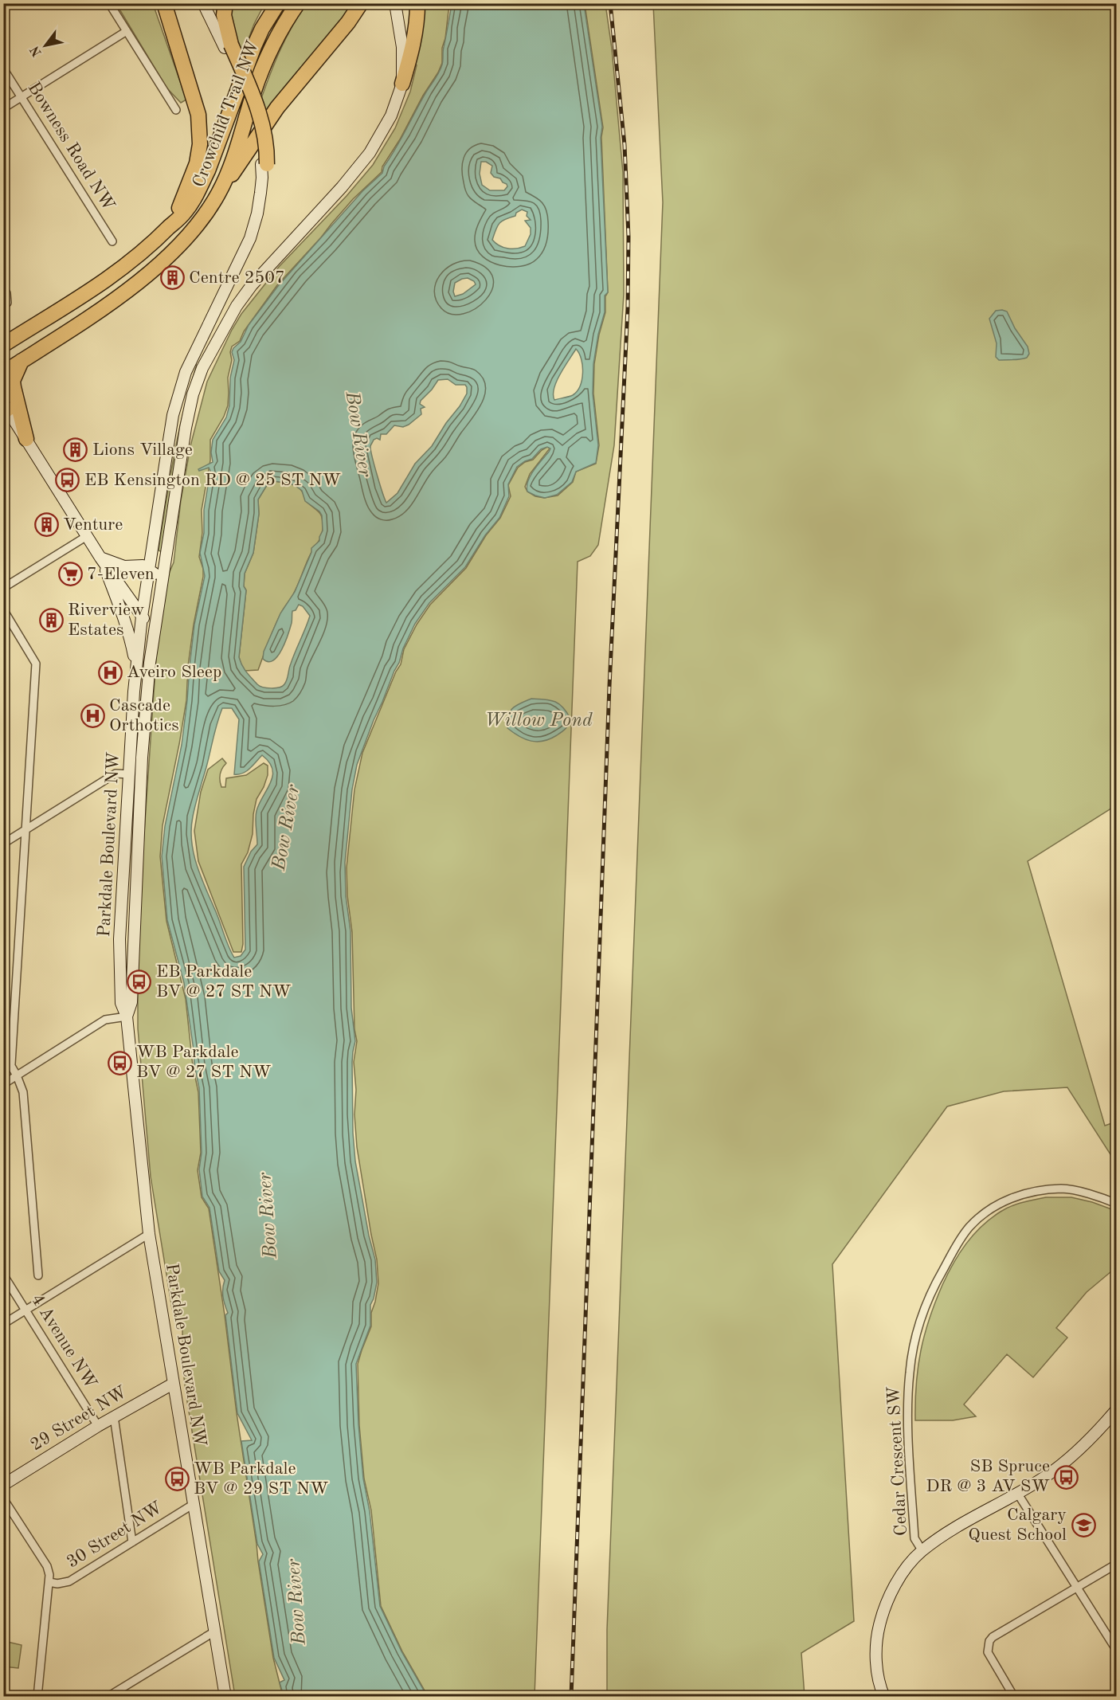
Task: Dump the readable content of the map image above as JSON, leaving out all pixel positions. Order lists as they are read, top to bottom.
{
  "streets": {
    "highway": ["Crowchild Trail NW"],
    "main road": ["Parkdale Boulevard NW", "29 Street NW"],
    "street": [
      "Bowness Road NW",
      "4 Avenue NW",
      "Cedar Crescent SW",
      "30 Street NW"
    ]
  },
  "crossings": [
    ["Parkdale Boulevard NW", "29 Street NW"],
    ["Parkdale Boulevard NW", "30 Street NW"],
    ["4 Avenue NW", "29 Street NW"]
  ],
  "water": ["Bow River", "Willow Pond"],
  "places": {
    "building": [
      "Centre 2507",
      "Lions Village",
      "Venture",
      "Riverview Estates"
    ],
    "bus stop": [
      "EB Kensington RD @ 25 ST NW",
      "EB Parkdale BV @ 27 ST NW",
      "WB Parkdale BV @ 27 ST NW",
      "SB Spruce DR @ 3 AV SW",
      "WB Parkdale BV @ 29 ST NW"
    ],
    "supermarket": ["7-Eleven"],
    "hospital": ["Aveiro Sleep", "Cascade Orthotics"],
    "school or university": ["Calgary Quest School"]
  },
  "north": "bottom left"
}
